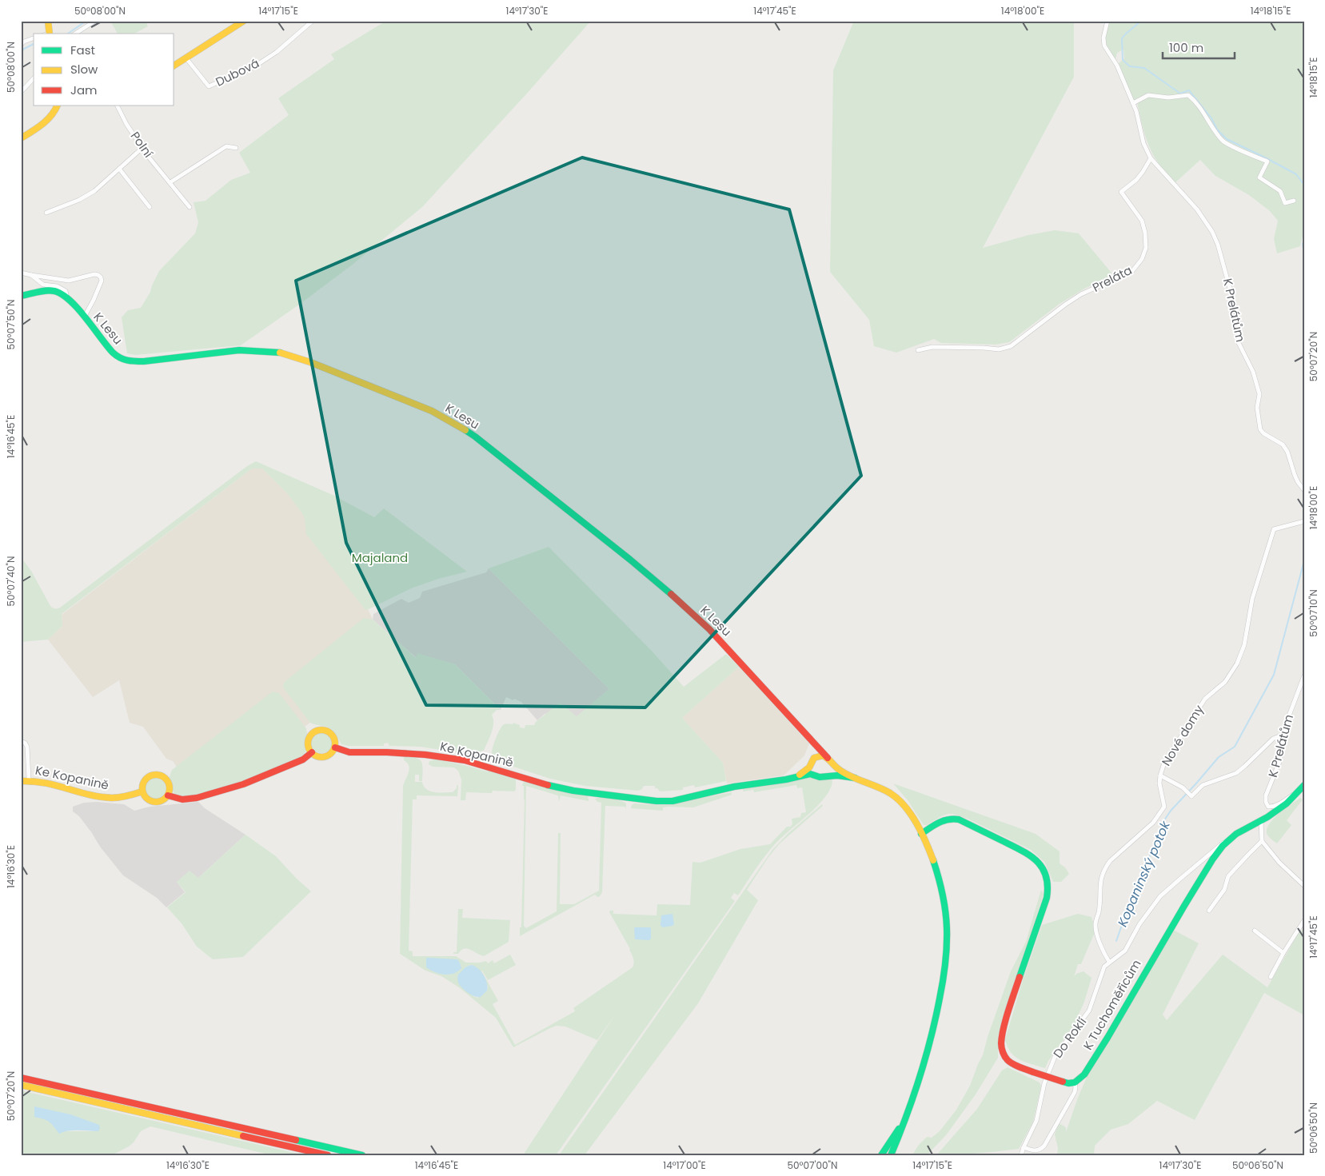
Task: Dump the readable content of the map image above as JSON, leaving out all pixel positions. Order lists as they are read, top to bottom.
{
  "streets": {
    "main road": ["K Lesu", "Ke Kopanině", "K Tuchoměřicům"],
    "street": [
      "Dubová",
      "Polní",
      "Preláta",
      "K Prelátům",
      "Nové domy",
      "Do Roklí"
    ]
  },
  "crossings": [
    ["Preláta", "K Prelátům"],
    ["K Prelátům", "K Tuchoměřicům"],
    ["Nové domy", "Do Roklí"],
    ["K Tuchoměřicům", "Do Roklí"]
  ],
  "water": ["Kopaninský potok"],
  "parks": ["Majaland"],
  "legend": ["Fast", "Slow", "Jam"],
  "scale_bar": "100 m",
  "coordinates": [
    "50°08'00\"N",
    "14°17'15\"E",
    "14°17'30\"E",
    "14°17'45\"E",
    "14°18'00\"E",
    "14°18'15\"E",
    "50°07'50\"N",
    "50°07'20\"N",
    "14°16'45\"E",
    "50°07'40\"N",
    "50°07'10\"N",
    "14°16'30\"E",
    "50°06'50\"N",
    "14°17'00\"E",
    "50°07'00\"N"
  ]
}
